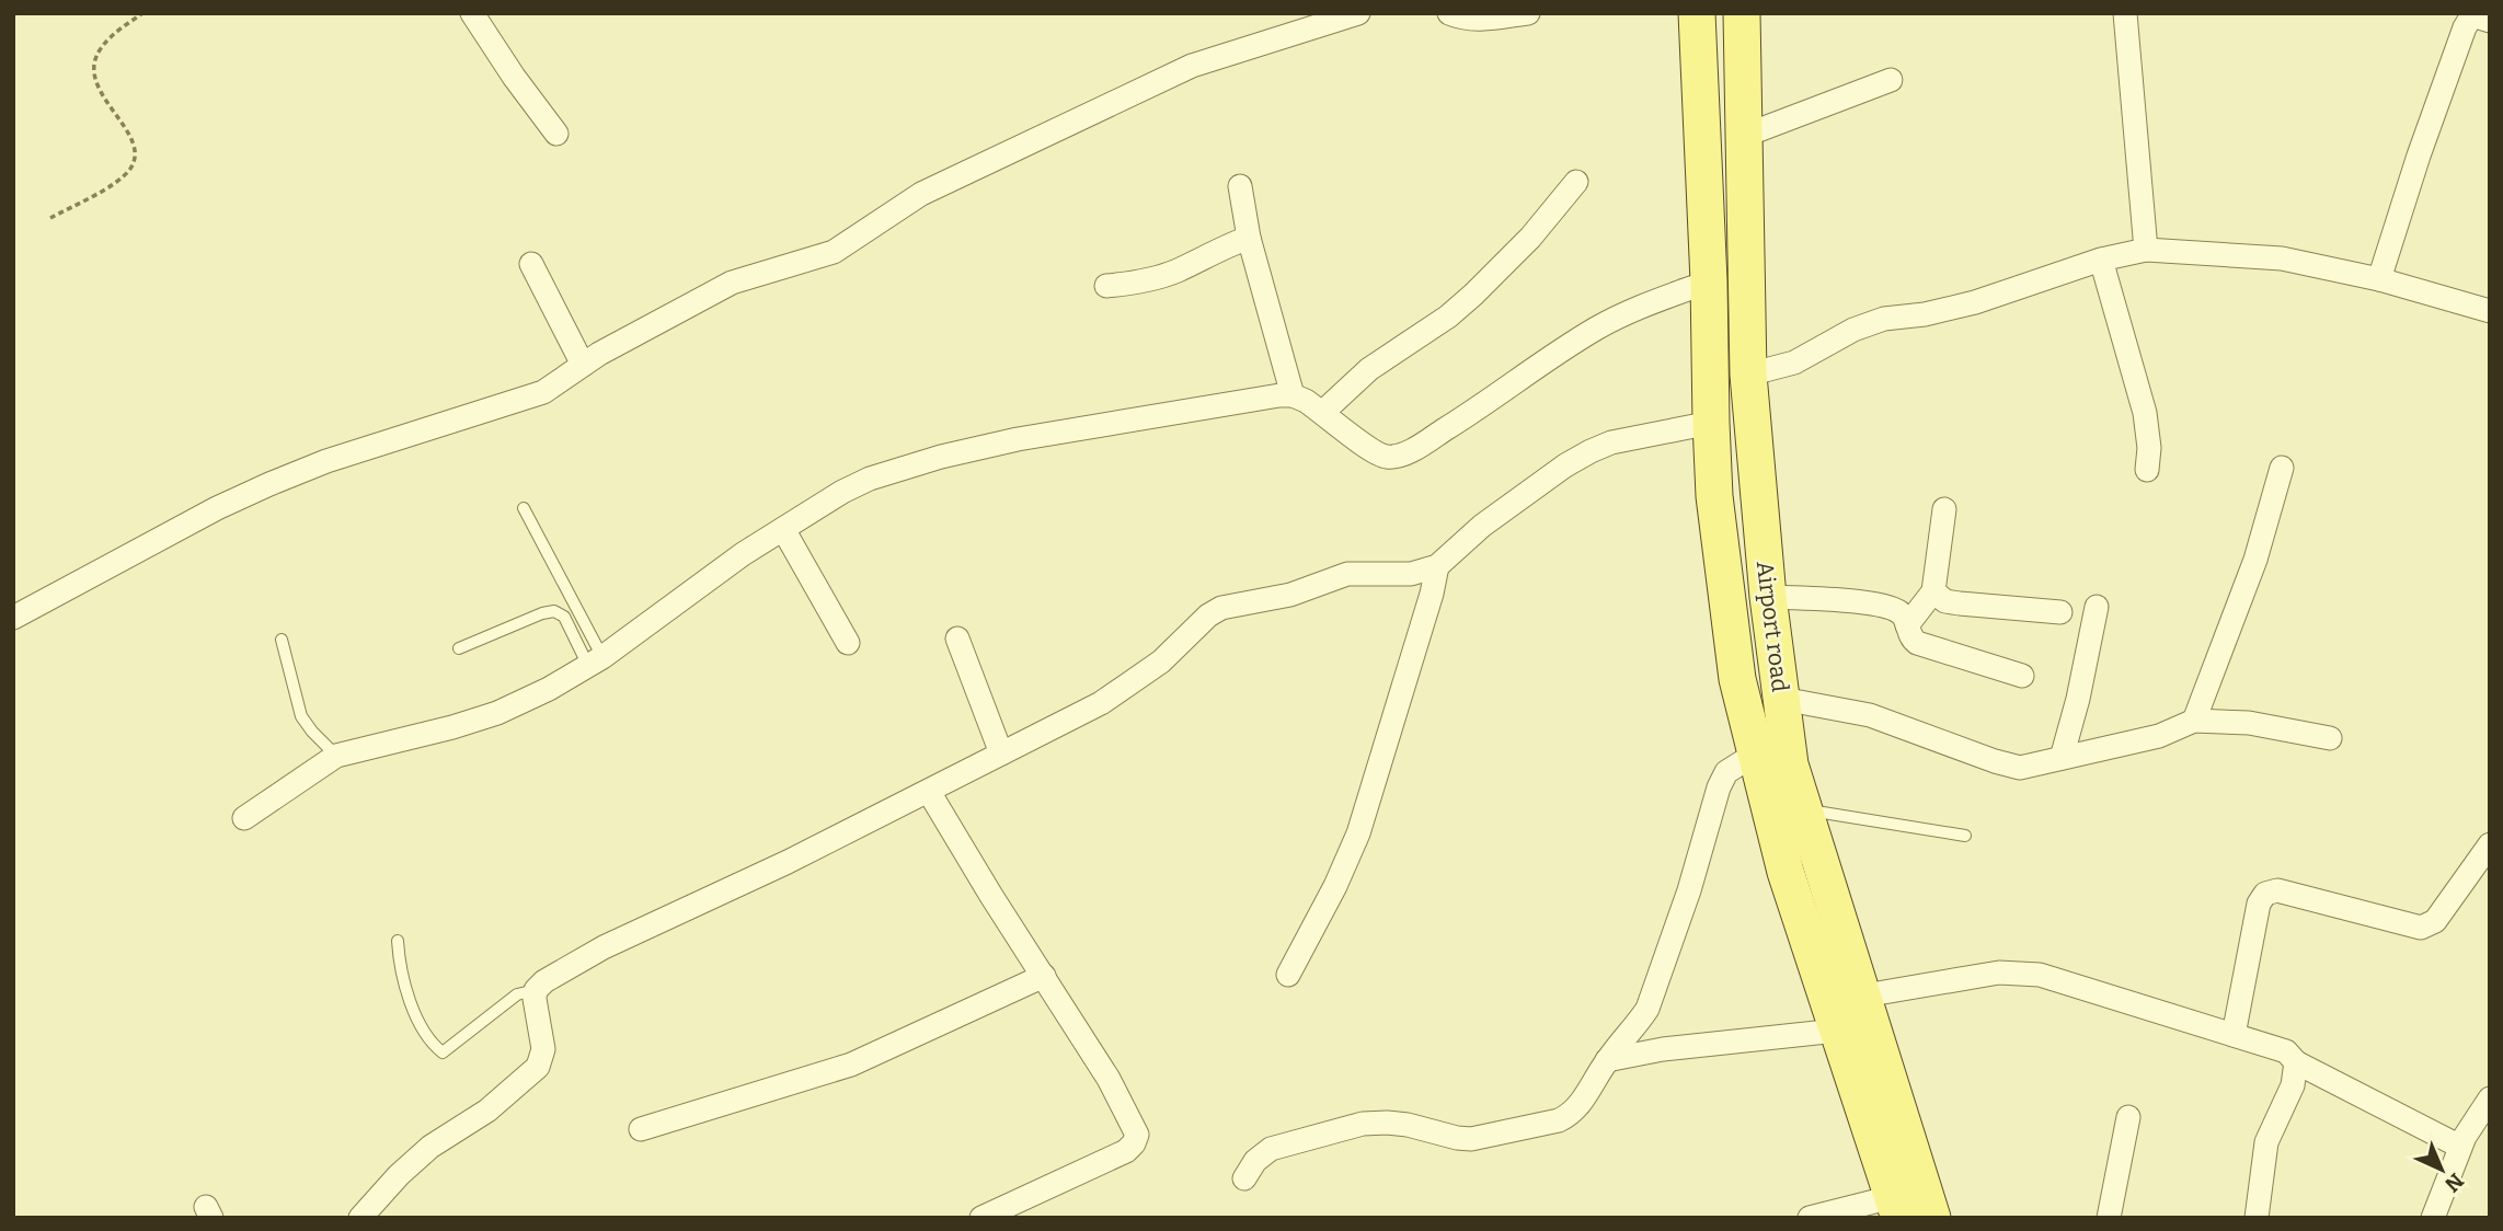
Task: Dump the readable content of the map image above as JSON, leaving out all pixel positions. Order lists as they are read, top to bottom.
{
  "streets": {
    "main road": ["Airport road"]
  },
  "north": "bottom right"
}
